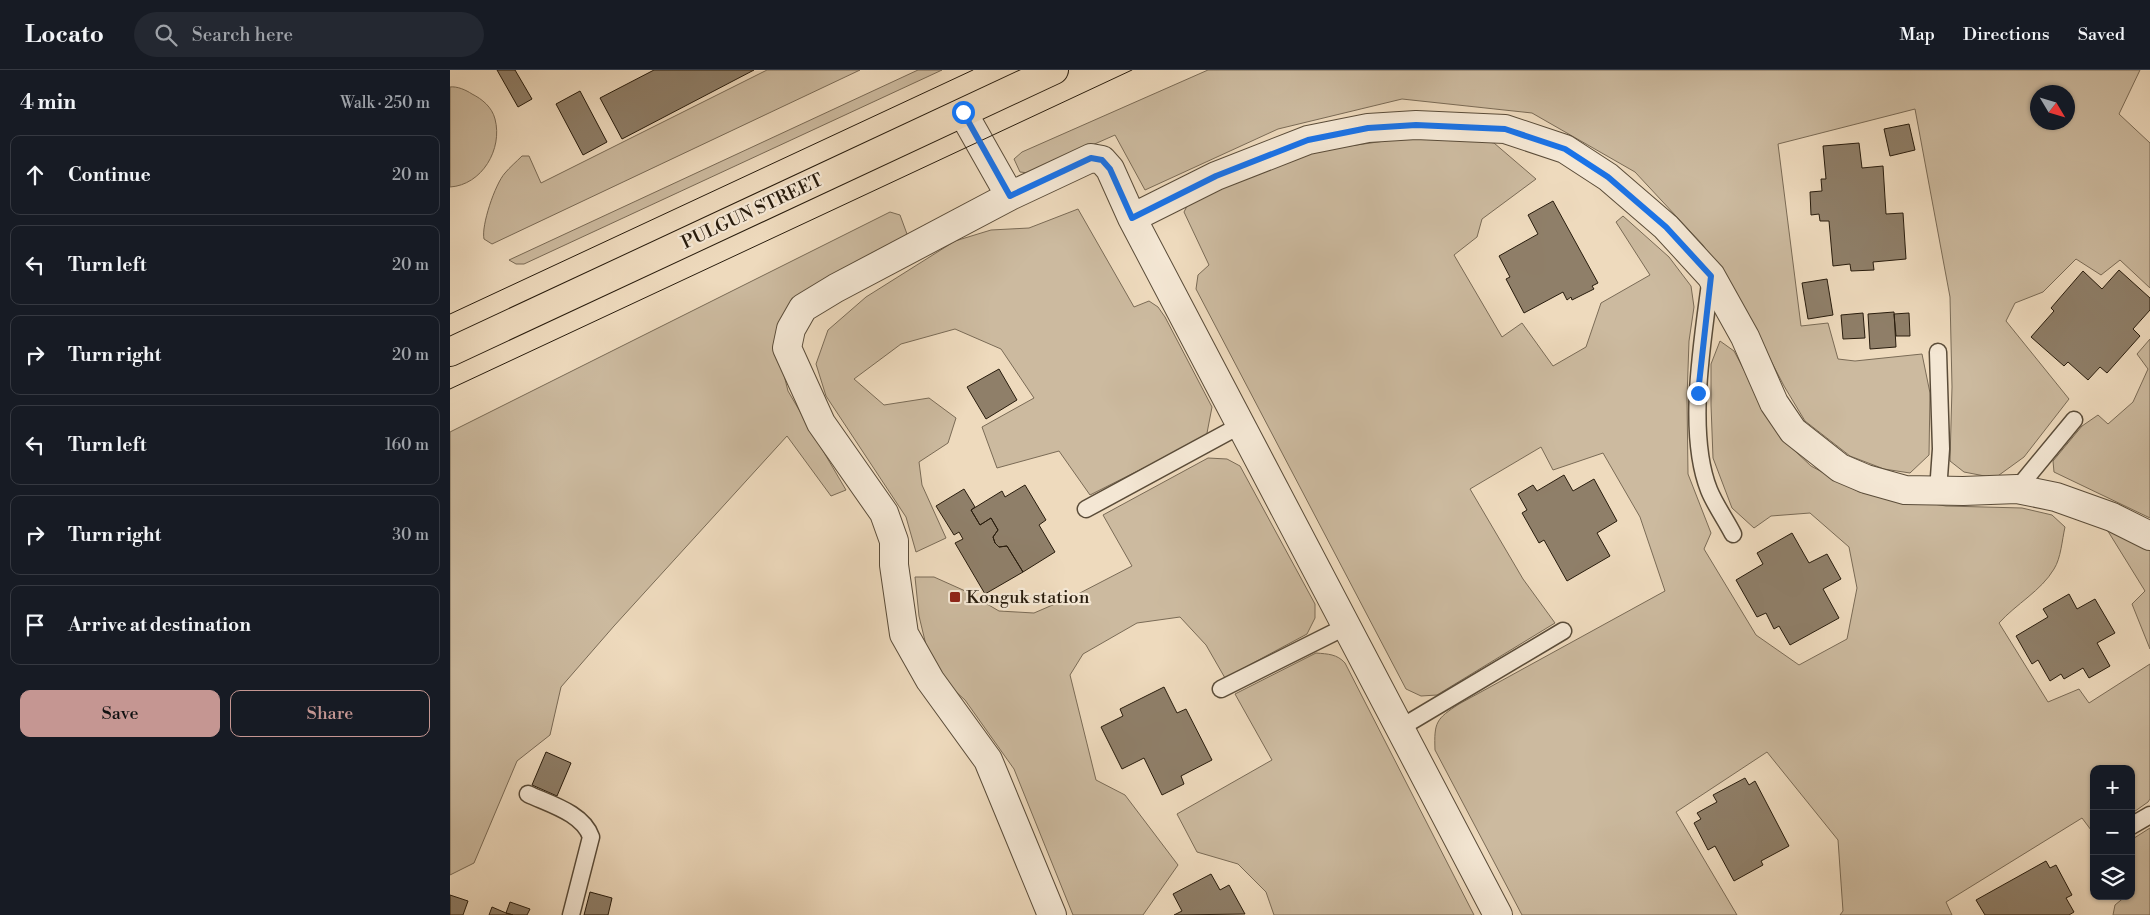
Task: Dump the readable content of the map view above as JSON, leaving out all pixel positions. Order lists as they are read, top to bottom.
{
  "streets": {
    "highway": ["PULGUN STREET"]
  },
  "places": {
    "transit": ["Konguk station"]
  },
  "north": "bottom right",
  "page": {
    "header": "Locato",
    "search": "Search here",
    "nav": ["Map", "Directions", "Saved"],
    "heading": ["4 min", "Walk · 250 m"],
    "list": [
      ["Continue", "20 m"],
      ["Turn left", "20 m"],
      ["Turn right", "20 m"],
      ["Turn left", "160 m"],
      ["Turn right", "30 m"],
      "Arrive at destination"
    ],
    "buttons": ["Save", "Share"],
    "map_buttons": ["+", "−"]
  }
}
